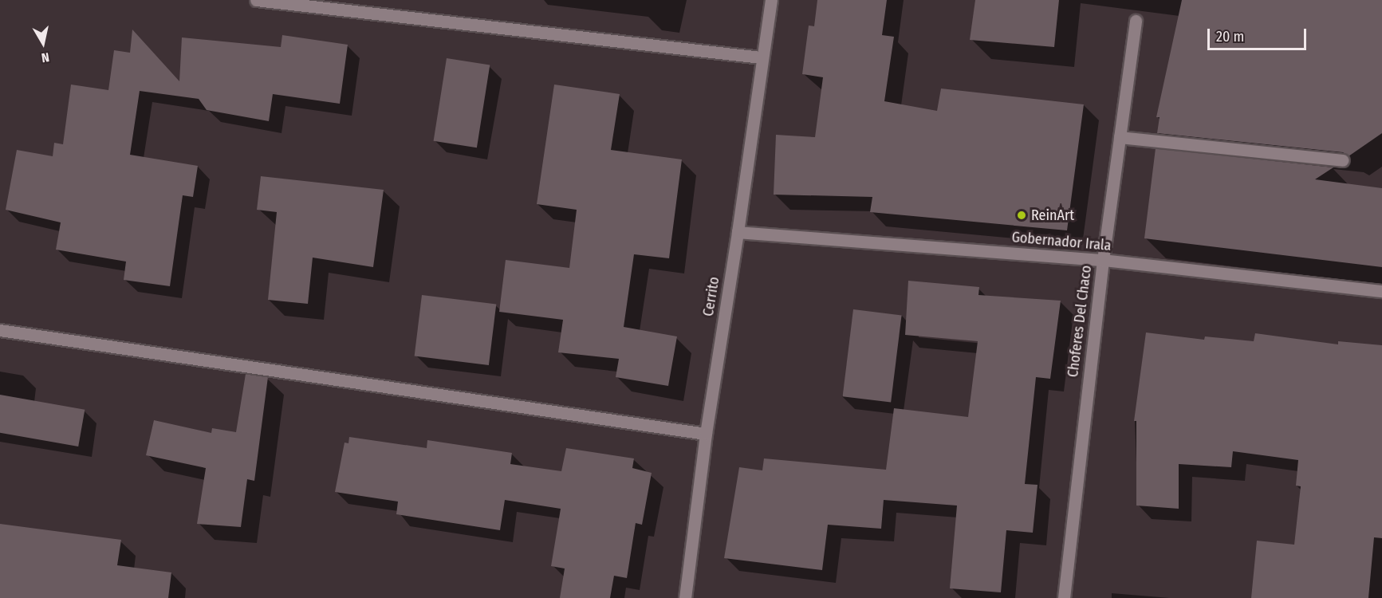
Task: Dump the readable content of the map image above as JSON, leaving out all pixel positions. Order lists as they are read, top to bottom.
{
  "streets": {
    "street": ["Gobernador Irala", "Cerrito", "Choferes Del Chaco"]
  },
  "crossings": [
    ["Gobernador Irala", "Cerrito"],
    ["Gobernador Irala", "Choferes Del Chaco"]
  ],
  "places": ["ReinArt"],
  "scale_bar": "20 m",
  "north": "bottom"
}
